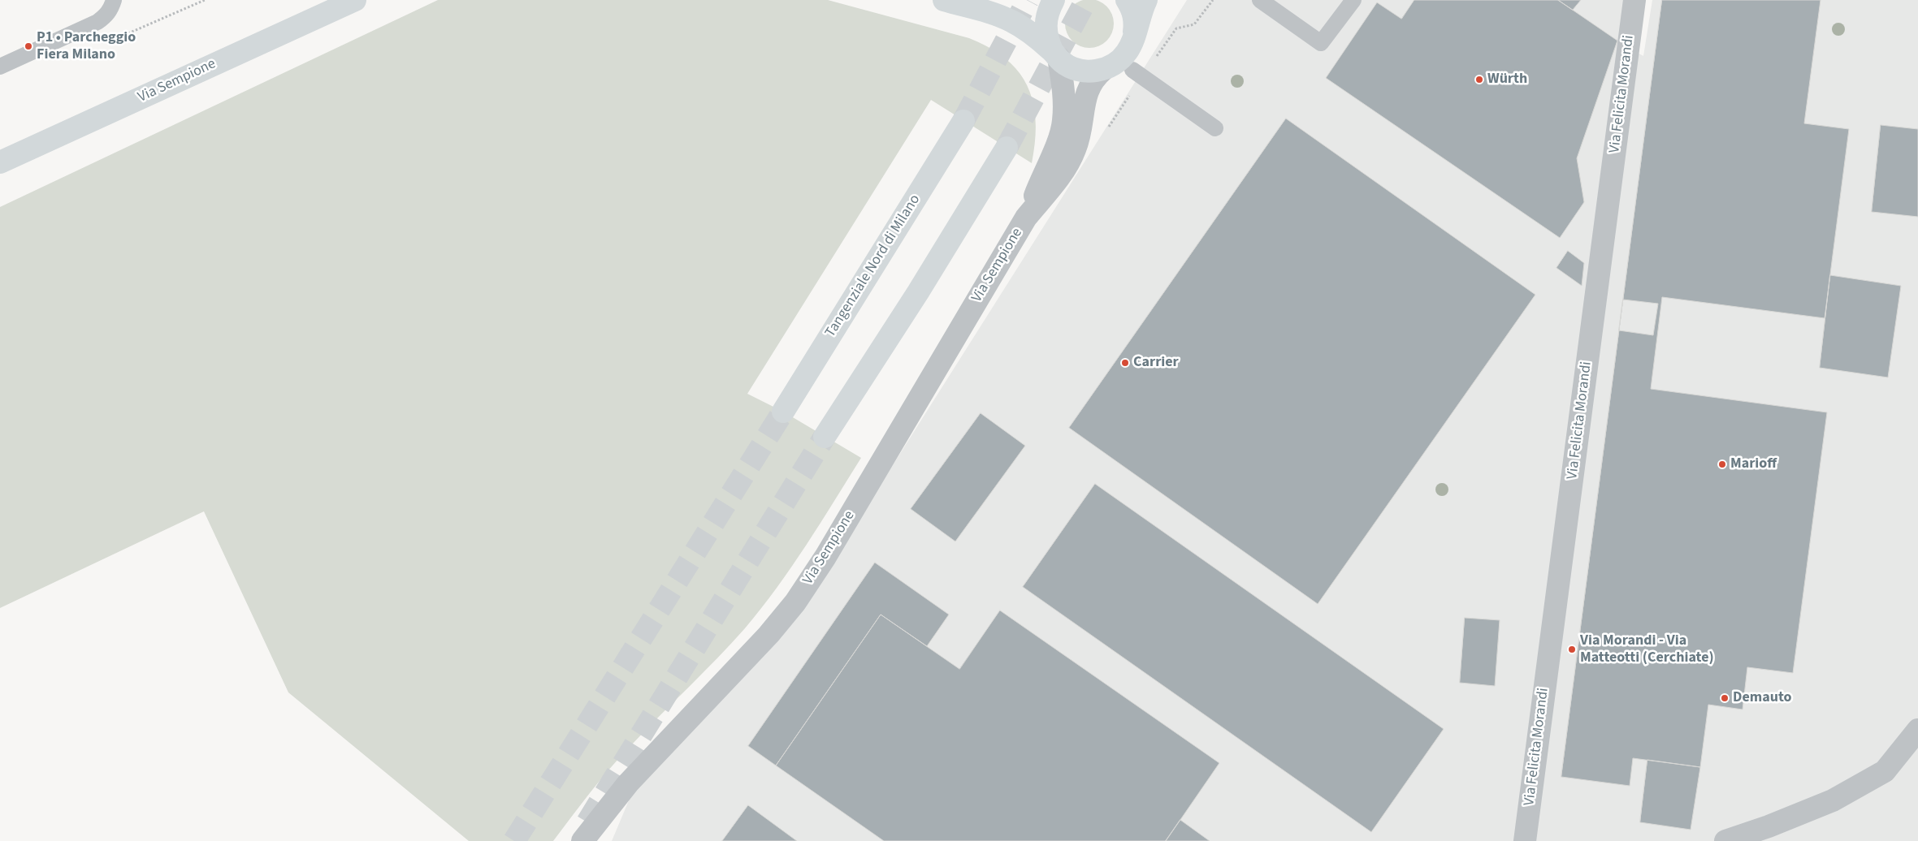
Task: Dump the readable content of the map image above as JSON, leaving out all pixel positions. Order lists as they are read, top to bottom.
{
  "streets": {
    "main road": ["Via Sempione", "Tangenziale Nord di Milano"],
    "street": ["Via Felicita Morandi"]
  },
  "places": [
    "P1 • Parcheggio Fiera Milano",
    "Würth",
    "Carrier",
    "Marioff",
    "Via Morandi - Via Matteotti (Cerchiate)",
    "Demauto"
  ]
}
